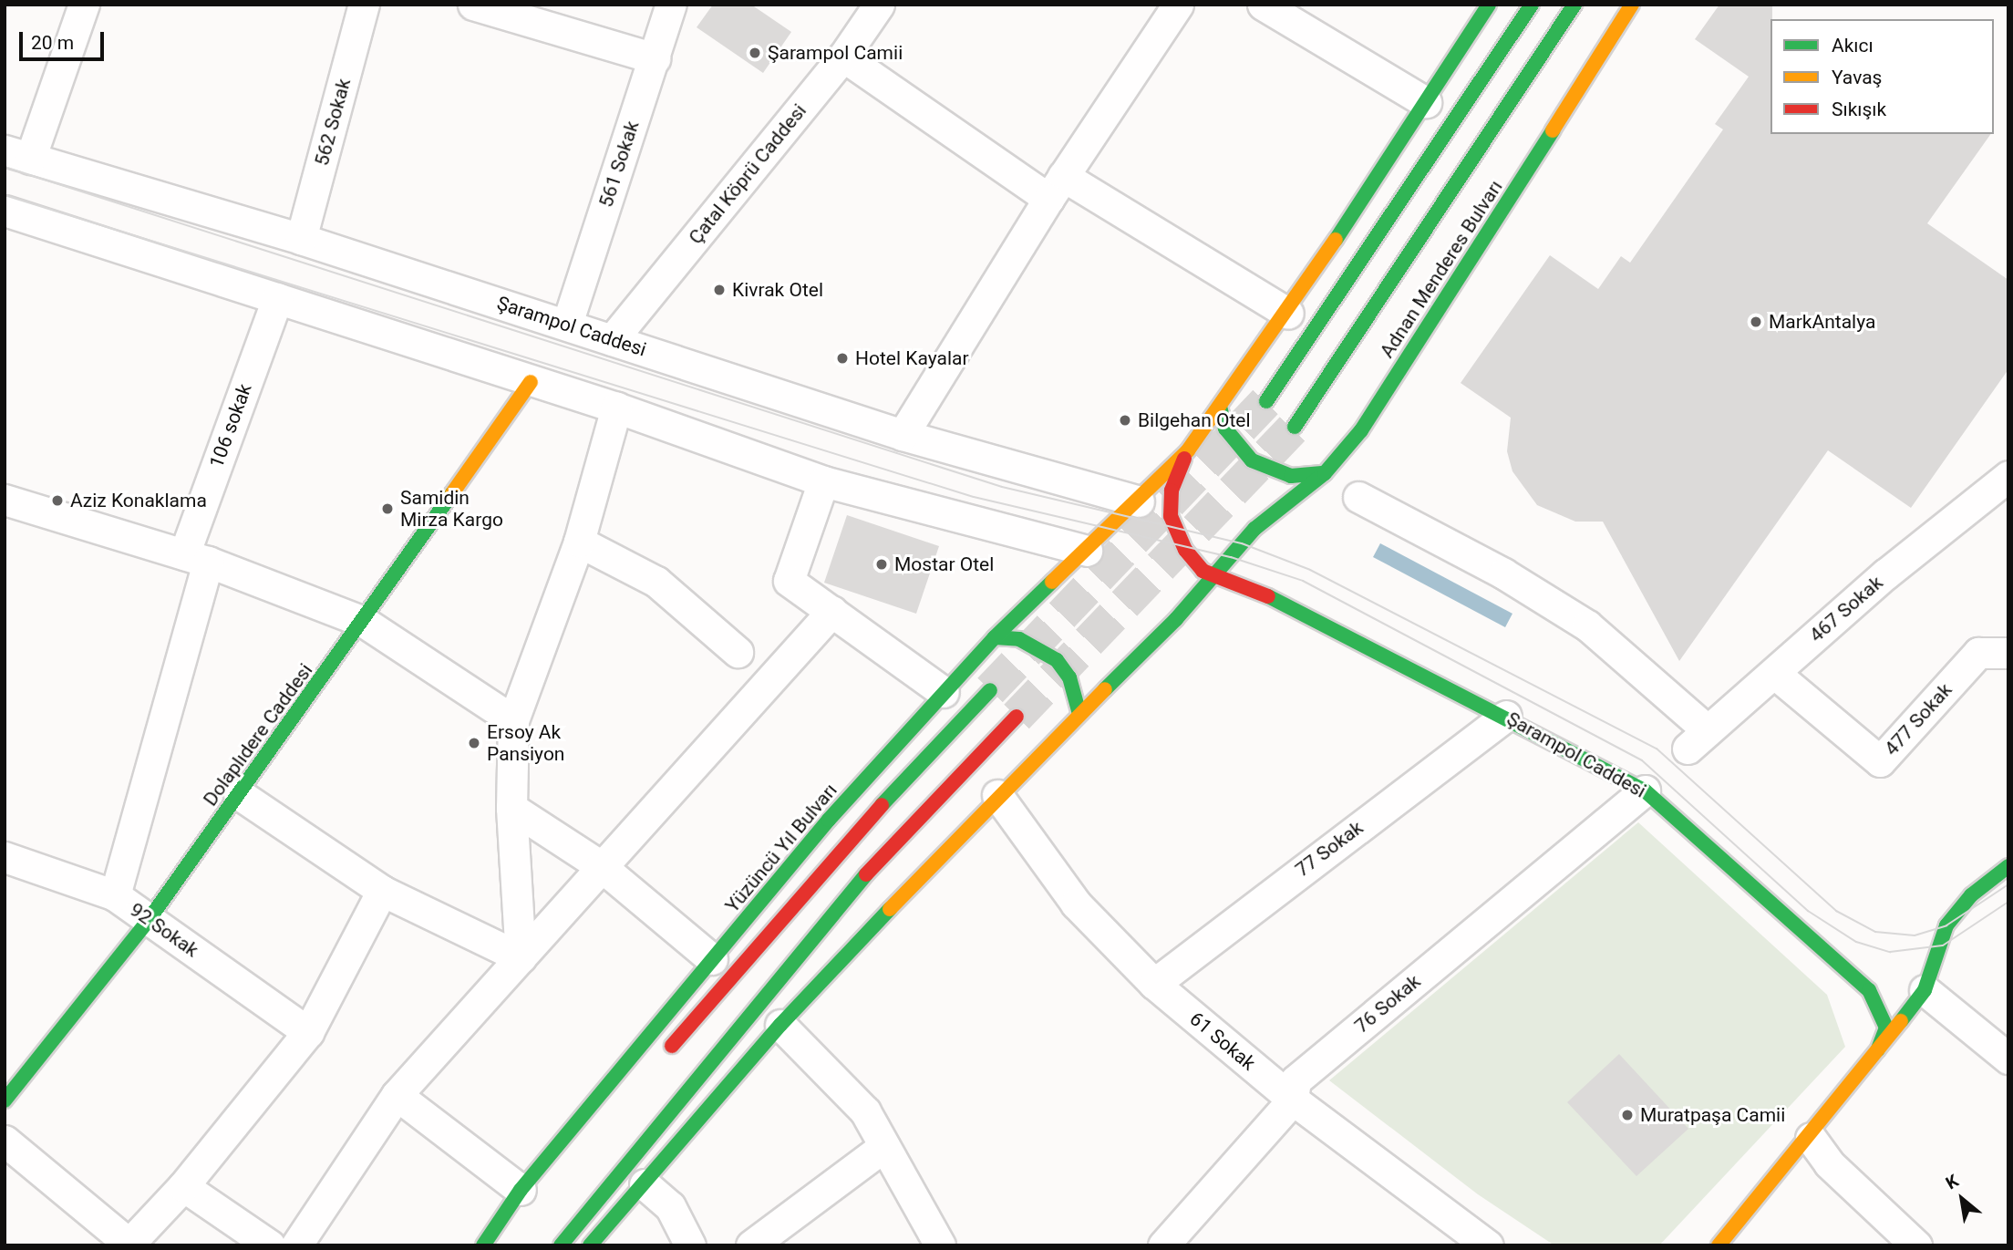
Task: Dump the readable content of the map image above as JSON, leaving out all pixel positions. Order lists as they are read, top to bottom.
{
  "streets": {
    "main road": [
      "Adnan Menderes Bulvarı",
      "Şarampol Caddesi",
      "Dolaplıdere Caddesi",
      "Yüzüncü Yıl Bulvarı"
    ],
    "street": [
      "562 Sokak",
      "561 Sokak",
      "Çatal Köprü Caddesi",
      "106 sokak",
      "467 Sokak",
      "477 Sokak",
      "77 Sokak",
      "92 Sokak",
      "76 Sokak",
      "61 Sokak"
    ]
  },
  "crossings": [
    ["562 Sokak", "Şarampol Caddesi"],
    ["561 Sokak", "Şarampol Caddesi"],
    ["Çatal Köprü Caddesi", "Şarampol Caddesi"],
    ["Adnan Menderes Bulvarı", "Şarampol Caddesi"],
    ["Şarampol Caddesi", "Yüzüncü Yıl Bulvarı"],
    ["Şarampol Caddesi", "77 Sokak"],
    ["Şarampol Caddesi", "76 Sokak"],
    ["106 sokak", "92 Sokak"],
    ["467 Sokak", "477 Sokak"],
    ["Dolaplıdere Caddesi", "92 Sokak"],
    ["77 Sokak", "61 Sokak"],
    ["76 Sokak", "61 Sokak"]
  ],
  "places": [
    "Şarampol Camii",
    "Kivrak Otel",
    "MarkAntalya",
    "Hotel Kayalar",
    "Bilgehan Otel",
    "Aziz Konaklama",
    "Samidin Mirza Kargo",
    "Mostar Otel",
    "Ersoy Ak Pansiyon",
    "Muratpaşa Camii"
  ],
  "legend": ["Akıcı", "Yavaş", "Sıkışık"],
  "scale_bar": "20 m",
  "north": "top left"
}
